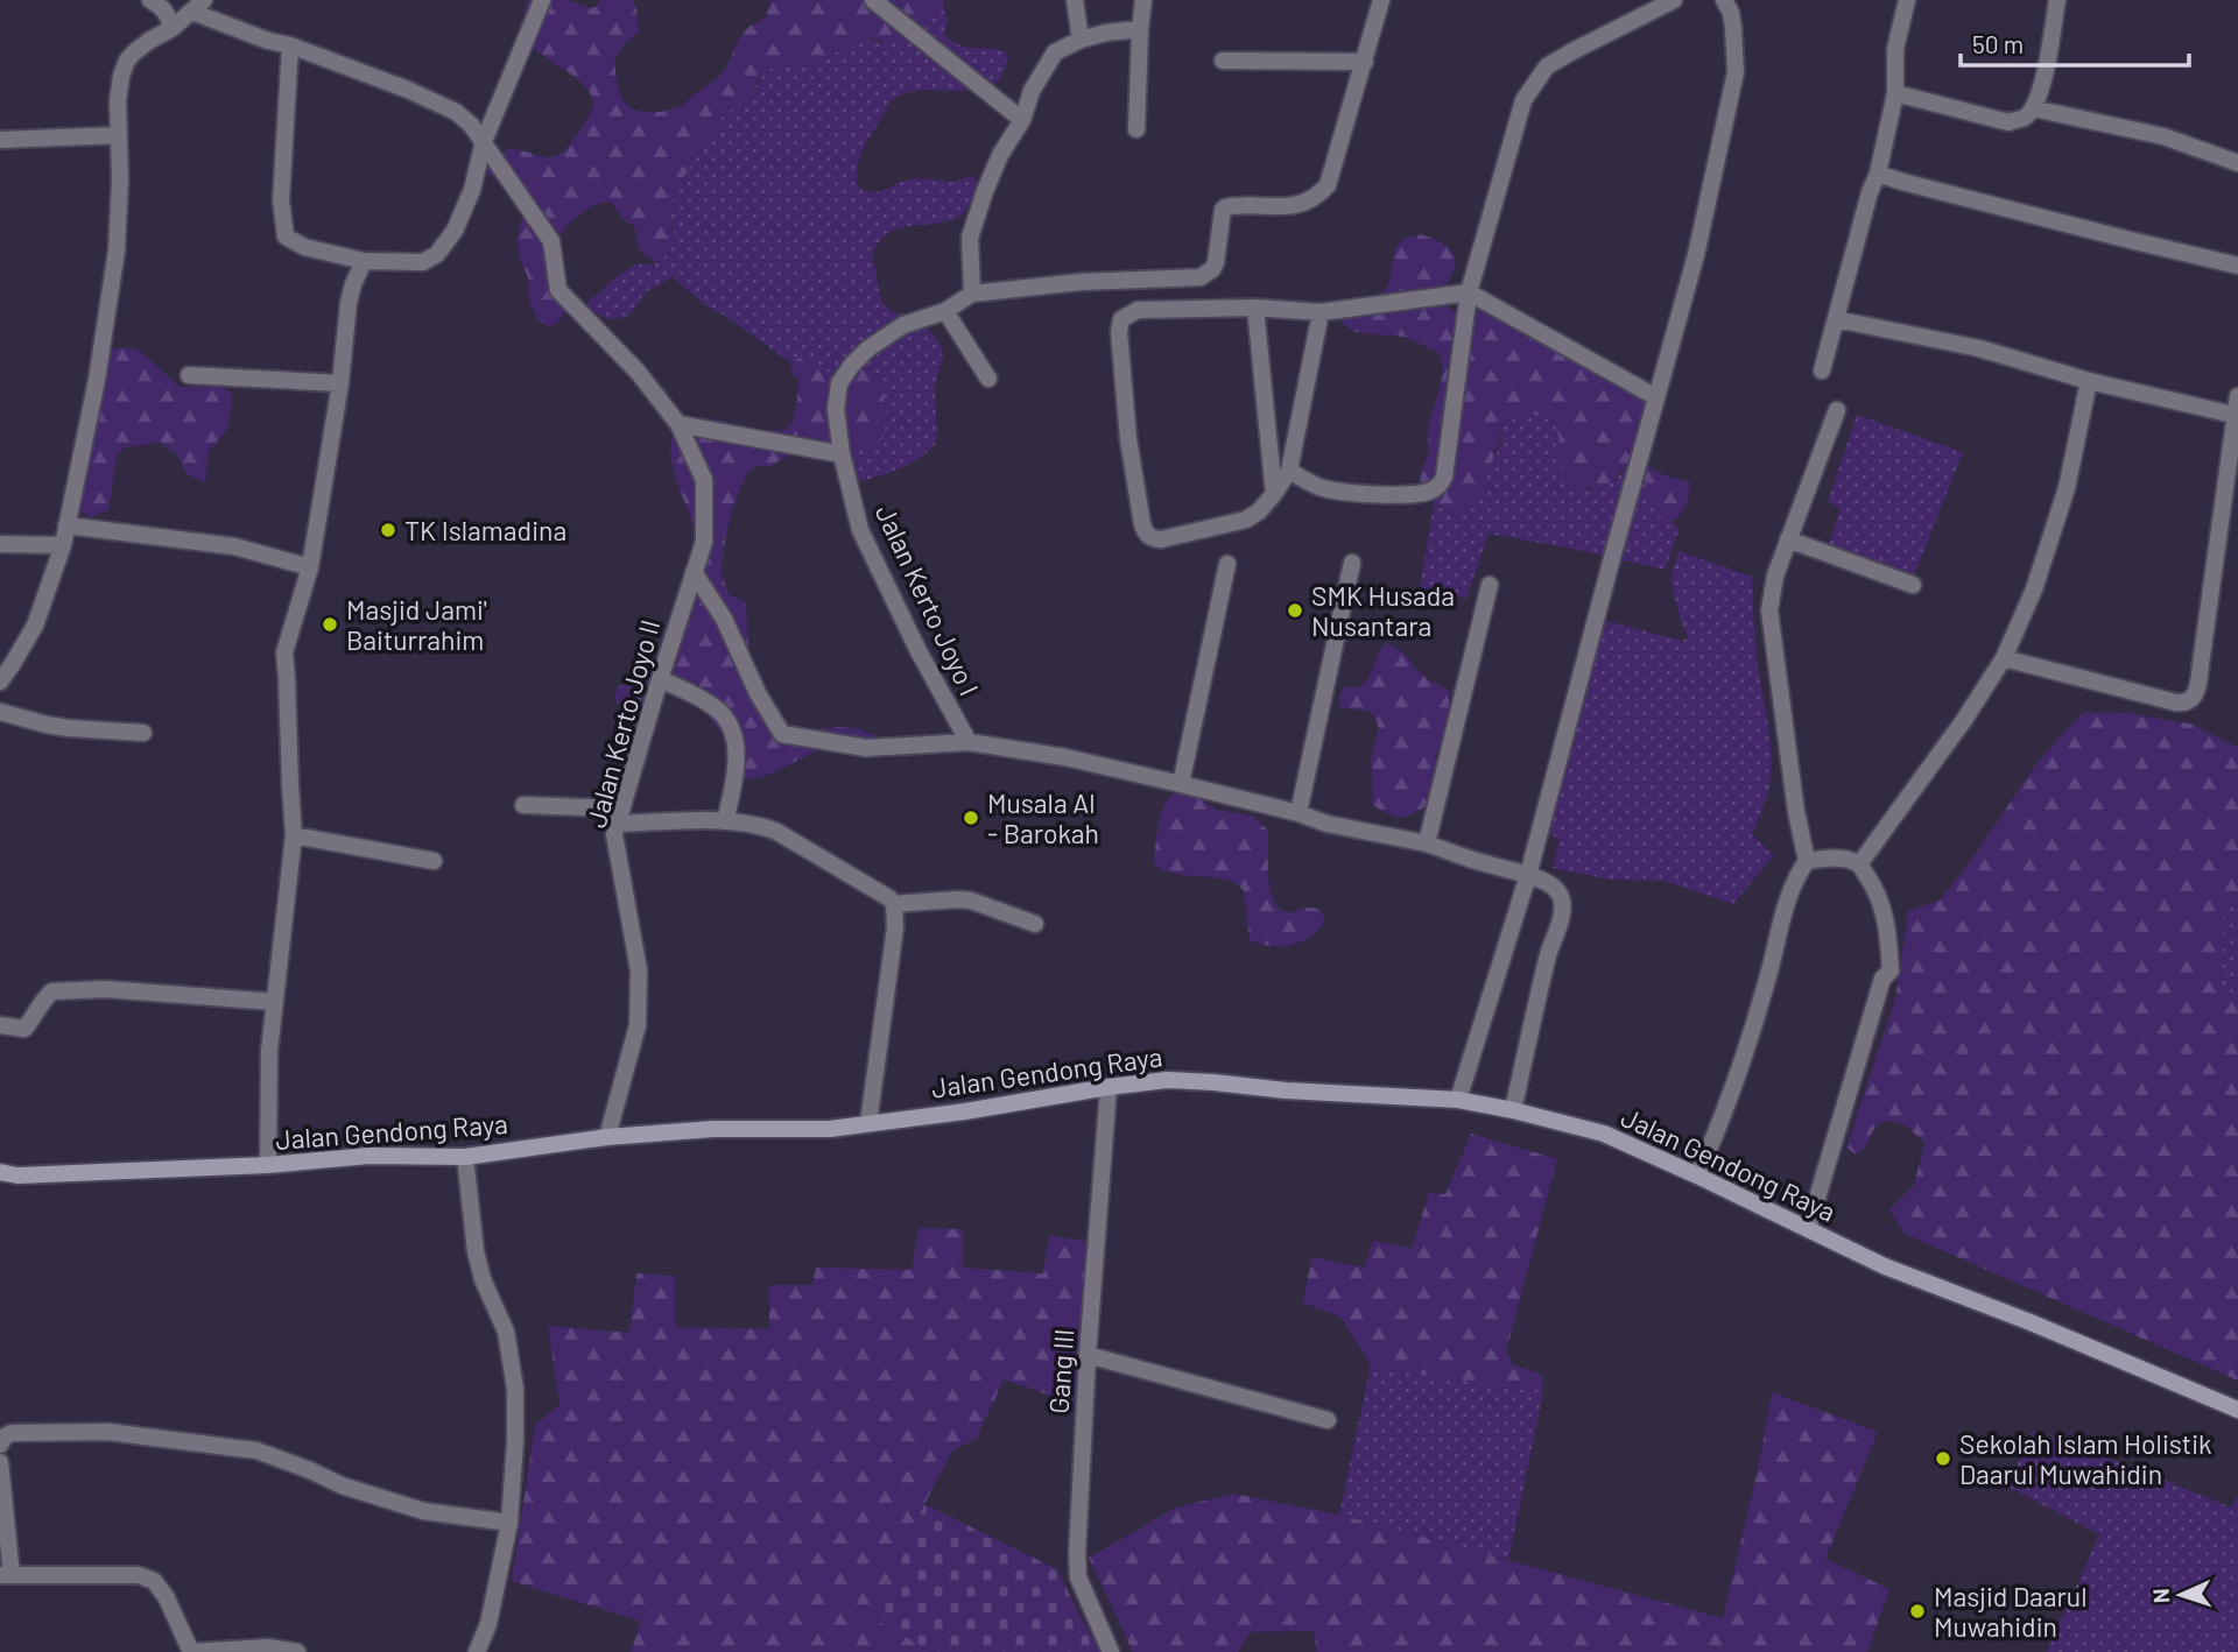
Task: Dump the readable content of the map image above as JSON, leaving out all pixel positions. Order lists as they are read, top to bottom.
{
  "streets": {
    "main road": ["Jalan Gendong Raya"],
    "street": ["Jalan Kerto Joyo I", "Jalan Kerto Joyo II", "Gang III"]
  },
  "crossings": [
    ["Jalan Kerto Joyo II", "Jalan Gendong Raya"],
    ["Jalan Gendong Raya", "Gang III"]
  ],
  "places": [
    "TK Islamadina",
    "SMK Husada Nusantara",
    "Masjid Jami' Baiturrahim",
    "Musala Al - Barokah",
    "Sekolah Islam Holistik Daarul Muwahidin",
    "Masjid Daarul Muwahidin"
  ],
  "scale_bar": "50 m",
  "north": "left"
}
